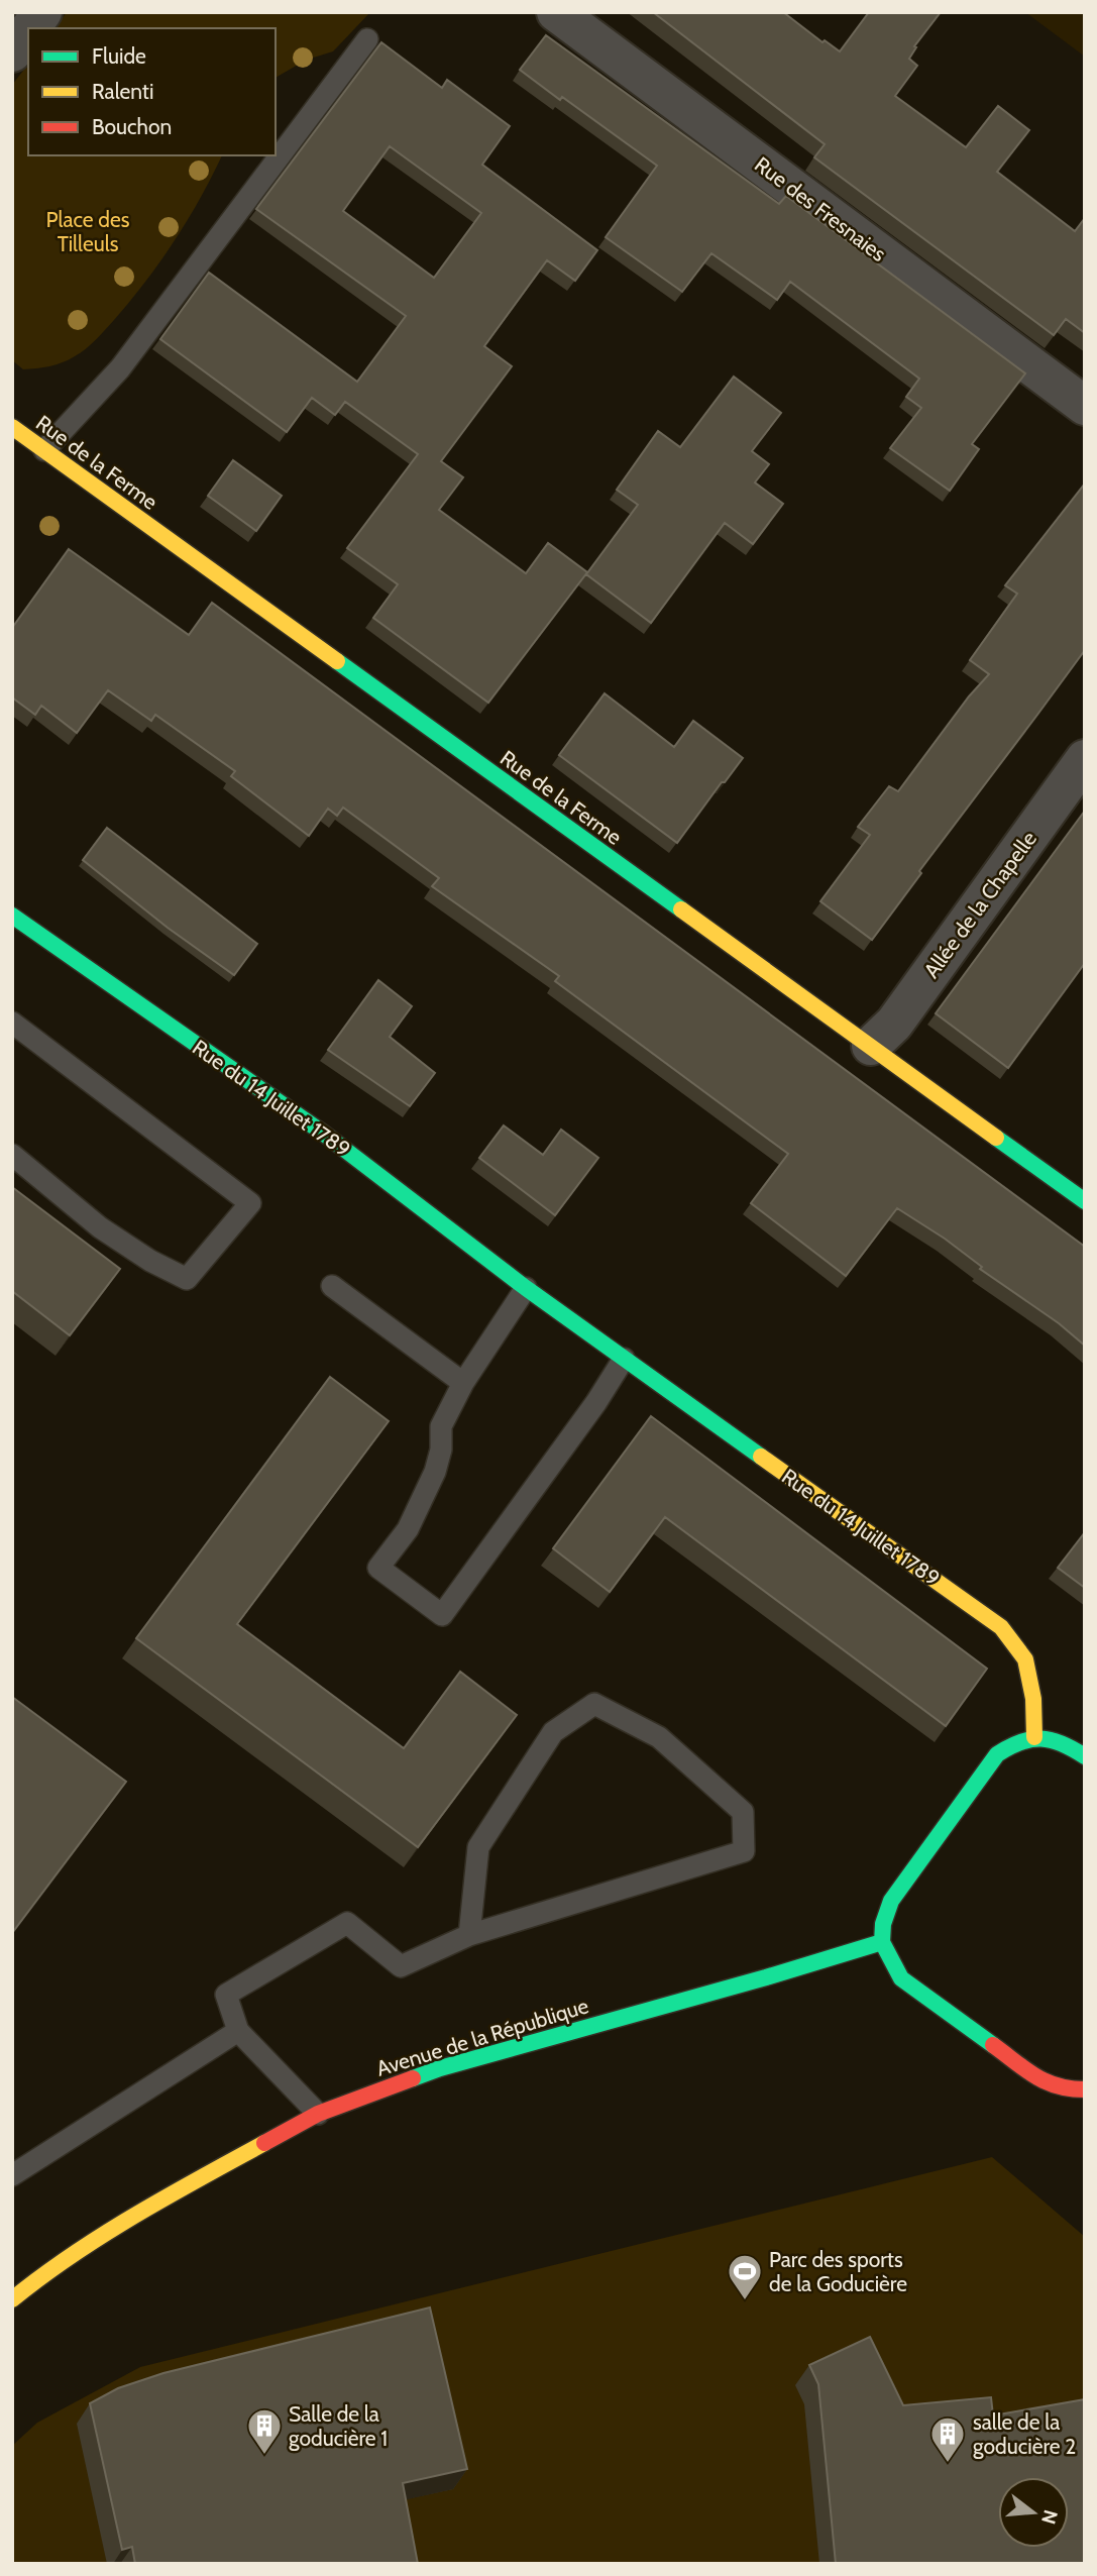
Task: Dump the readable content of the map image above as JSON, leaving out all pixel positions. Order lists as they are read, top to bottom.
{
  "streets": {
    "street": [
      "Rue des Fresnaies",
      "Rue de la Ferme",
      "Allée de la Chapelle",
      "Rue du 14 Juillet 1789",
      "Avenue de la République"
    ]
  },
  "crossings": [
    ["Rue de la Ferme", "Allée de la Chapelle"]
  ],
  "parks": ["Place des Tilleuls"],
  "places": {
    "sports": ["Parc des sports de la Goducière"],
    "building": ["Salle de la goducière 1", "salle de la goducière 2"]
  },
  "legend": ["Fluide", "Ralenti", "Bouchon"],
  "north": "right"
}
